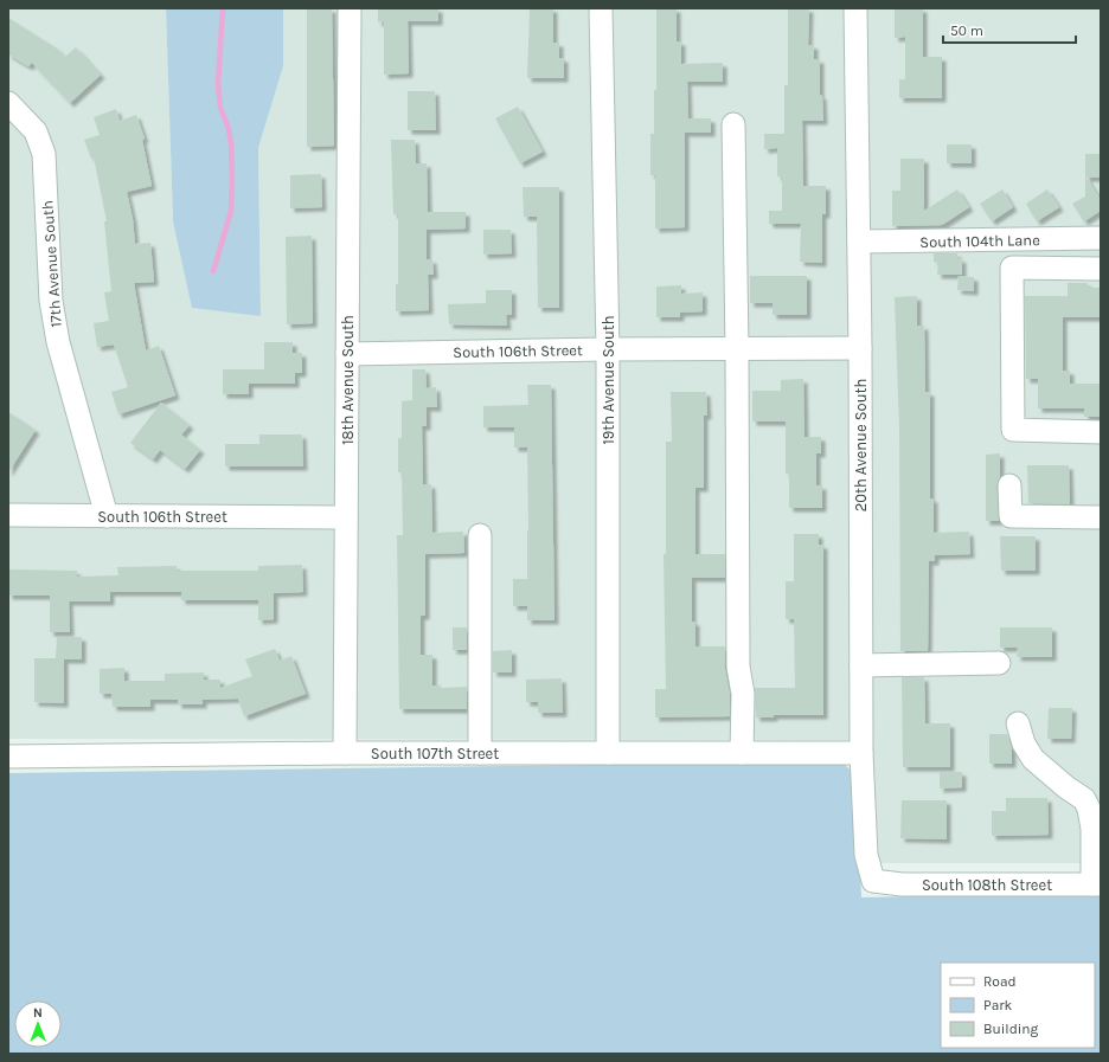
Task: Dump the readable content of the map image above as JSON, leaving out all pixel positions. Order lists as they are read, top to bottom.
{
  "streets": {
    "street": [
      "South 104th Lane",
      "17th Avenue South",
      "South 106th Street",
      "18th Avenue South",
      "19th Avenue South",
      "20th Avenue South",
      "South 107th Street",
      "South 108th Street"
    ]
  },
  "crossings": [
    ["South 104th Lane", "20th Avenue South"],
    ["17th Avenue South", "South 106th Street"],
    ["South 106th Street", "18th Avenue South"],
    ["South 106th Street", "19th Avenue South"],
    ["South 106th Street", "20th Avenue South"],
    ["18th Avenue South", "South 107th Street"],
    ["19th Avenue South", "South 107th Street"],
    ["20th Avenue South", "South 107th Street"],
    ["20th Avenue South", "South 108th Street"]
  ],
  "legend": ["Road", "Park", "Building"],
  "scale_bar": "50 m",
  "north": "top"
}
